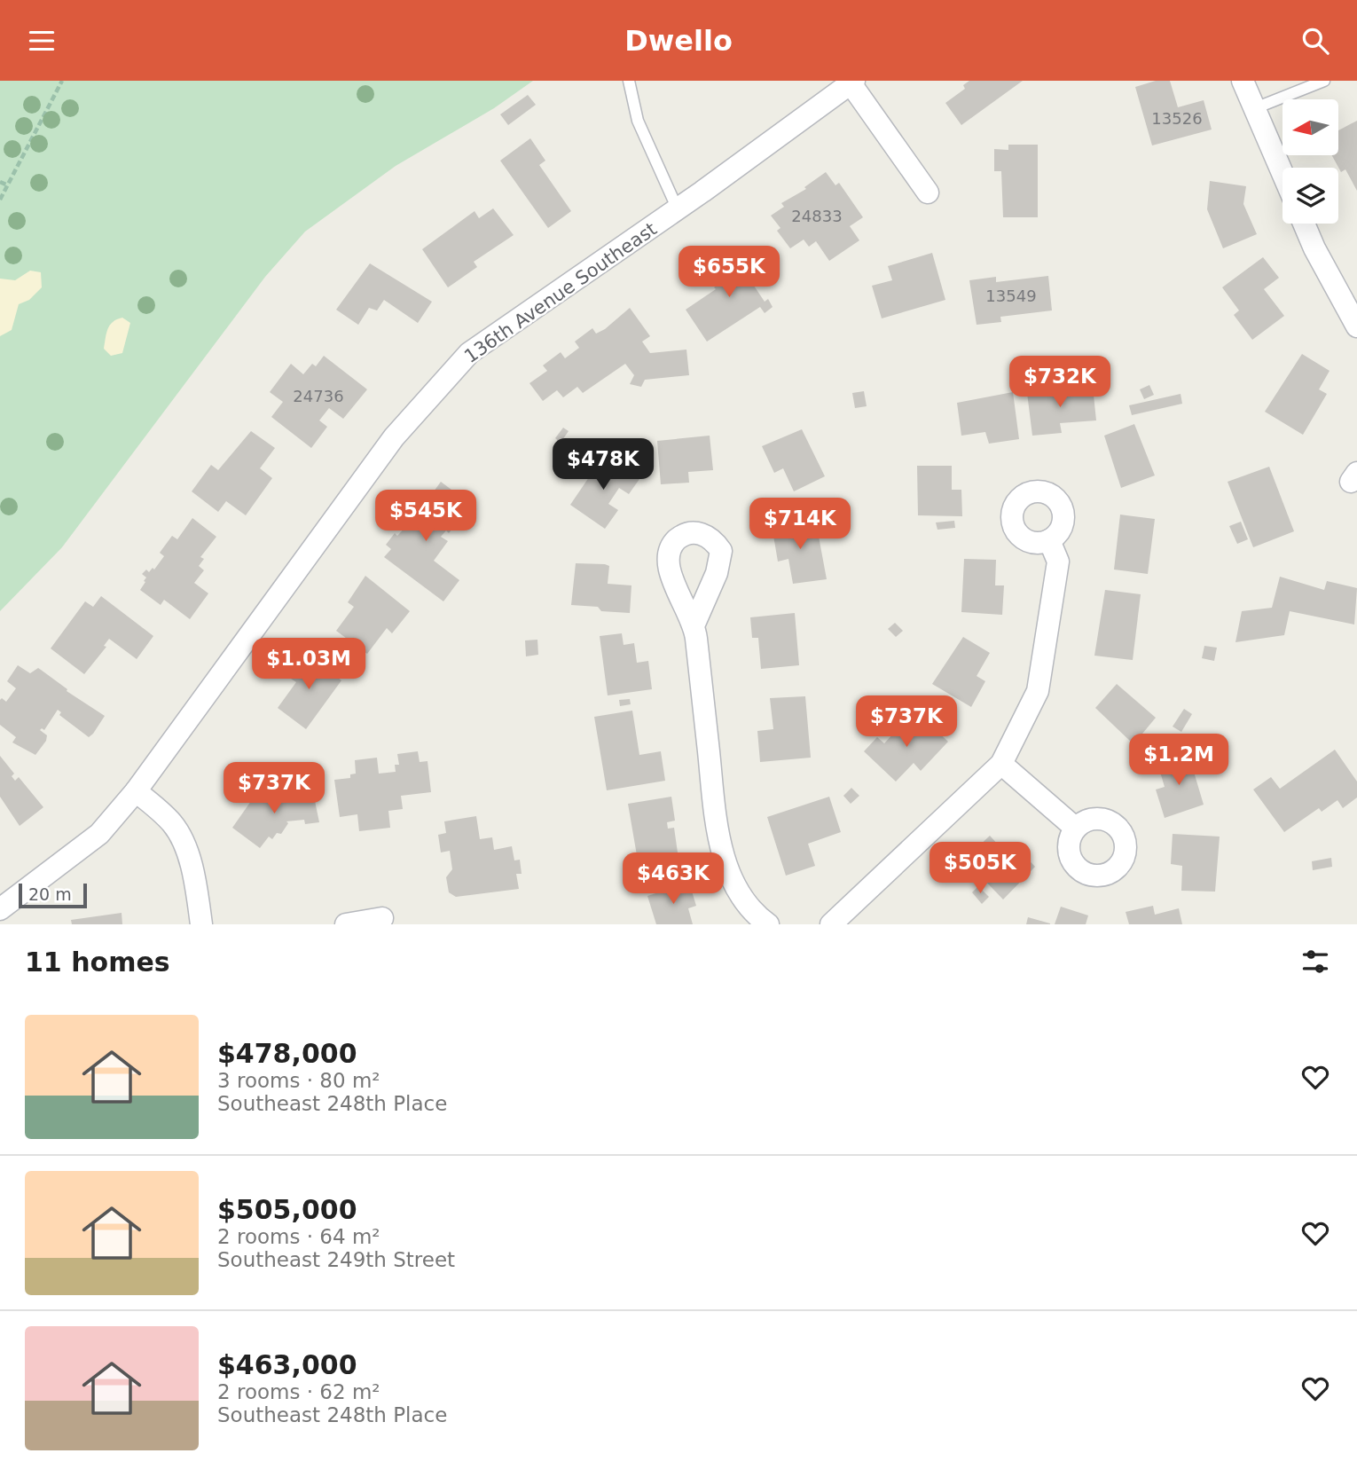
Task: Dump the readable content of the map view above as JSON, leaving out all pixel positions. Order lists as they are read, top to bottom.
{
  "streets": {
    "street": ["136th Avenue Southeast"]
  },
  "house_numbers": [
    "13526",
    "24833",
    "13549",
    "24736"
  ],
  "scale_bar": "20 m",
  "north": "left",
  "page": {
    "header": "Dwello",
    "price": [
      "$655K",
      "$732K",
      "$478K",
      "$545K",
      "$714K",
      "$1.03M",
      "$737K",
      "$1.2M",
      "$737K",
      "$505K",
      "$463K"
    ],
    "scale": "20 m",
    "heading": "11 homes",
    "list": [
      {
        "name": "$478,000",
        "note": "3 rooms · 80 m² · Southeast 248th Place"
      },
      {
        "name": "$505,000",
        "note": "2 rooms · 64 m² · Southeast 249th Street"
      },
      {
        "name": "$463,000",
        "note": "2 rooms · 62 m² · Southeast 248th Place"
      }
    ]
  }
}
